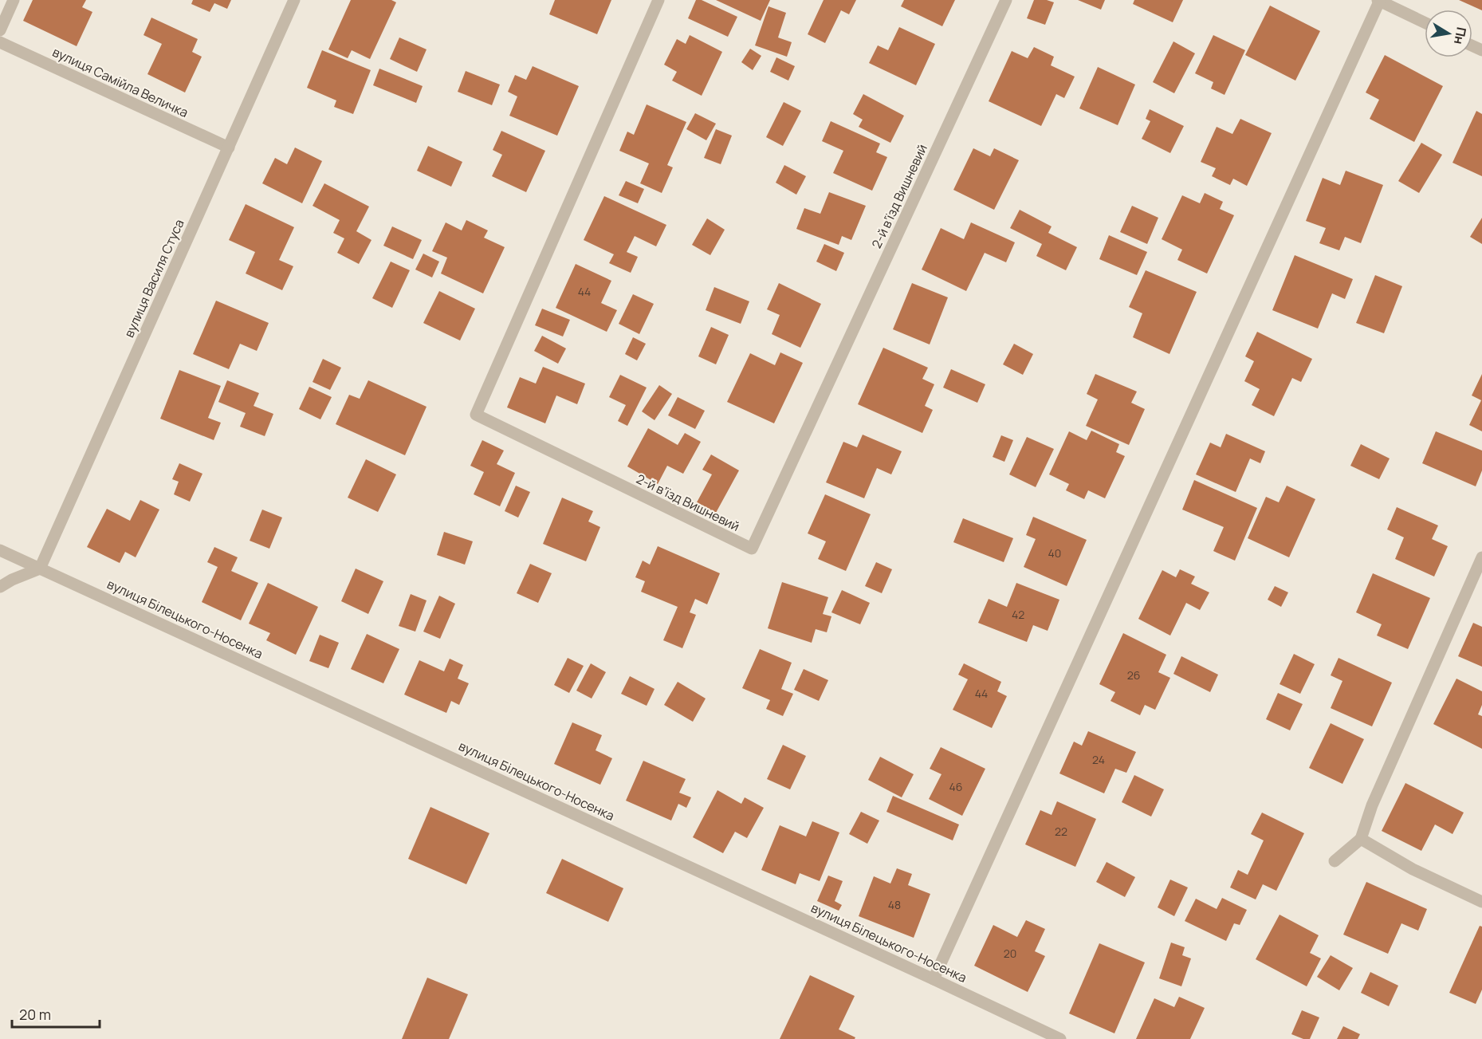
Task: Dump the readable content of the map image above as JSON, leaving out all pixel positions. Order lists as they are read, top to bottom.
{
  "streets": {
    "street": [
      "вулиця Самійла Величка",
      "2-й вʼїзд Вишневий",
      "вулиця Василя Стуса",
      "вулиця Білецького-Носенка"
    ]
  },
  "crossings": [
    ["вулиця Самійла Величка", "вулиця Василя Стуса"],
    ["вулиця Василя Стуса", "вулиця Білецького-Носенка"]
  ],
  "house_numbers": [
    "44",
    "40",
    "42",
    "26",
    "44",
    "24",
    "46",
    "22",
    "48",
    "20"
  ],
  "scale_bar": "20 m",
  "north": "right"
}
